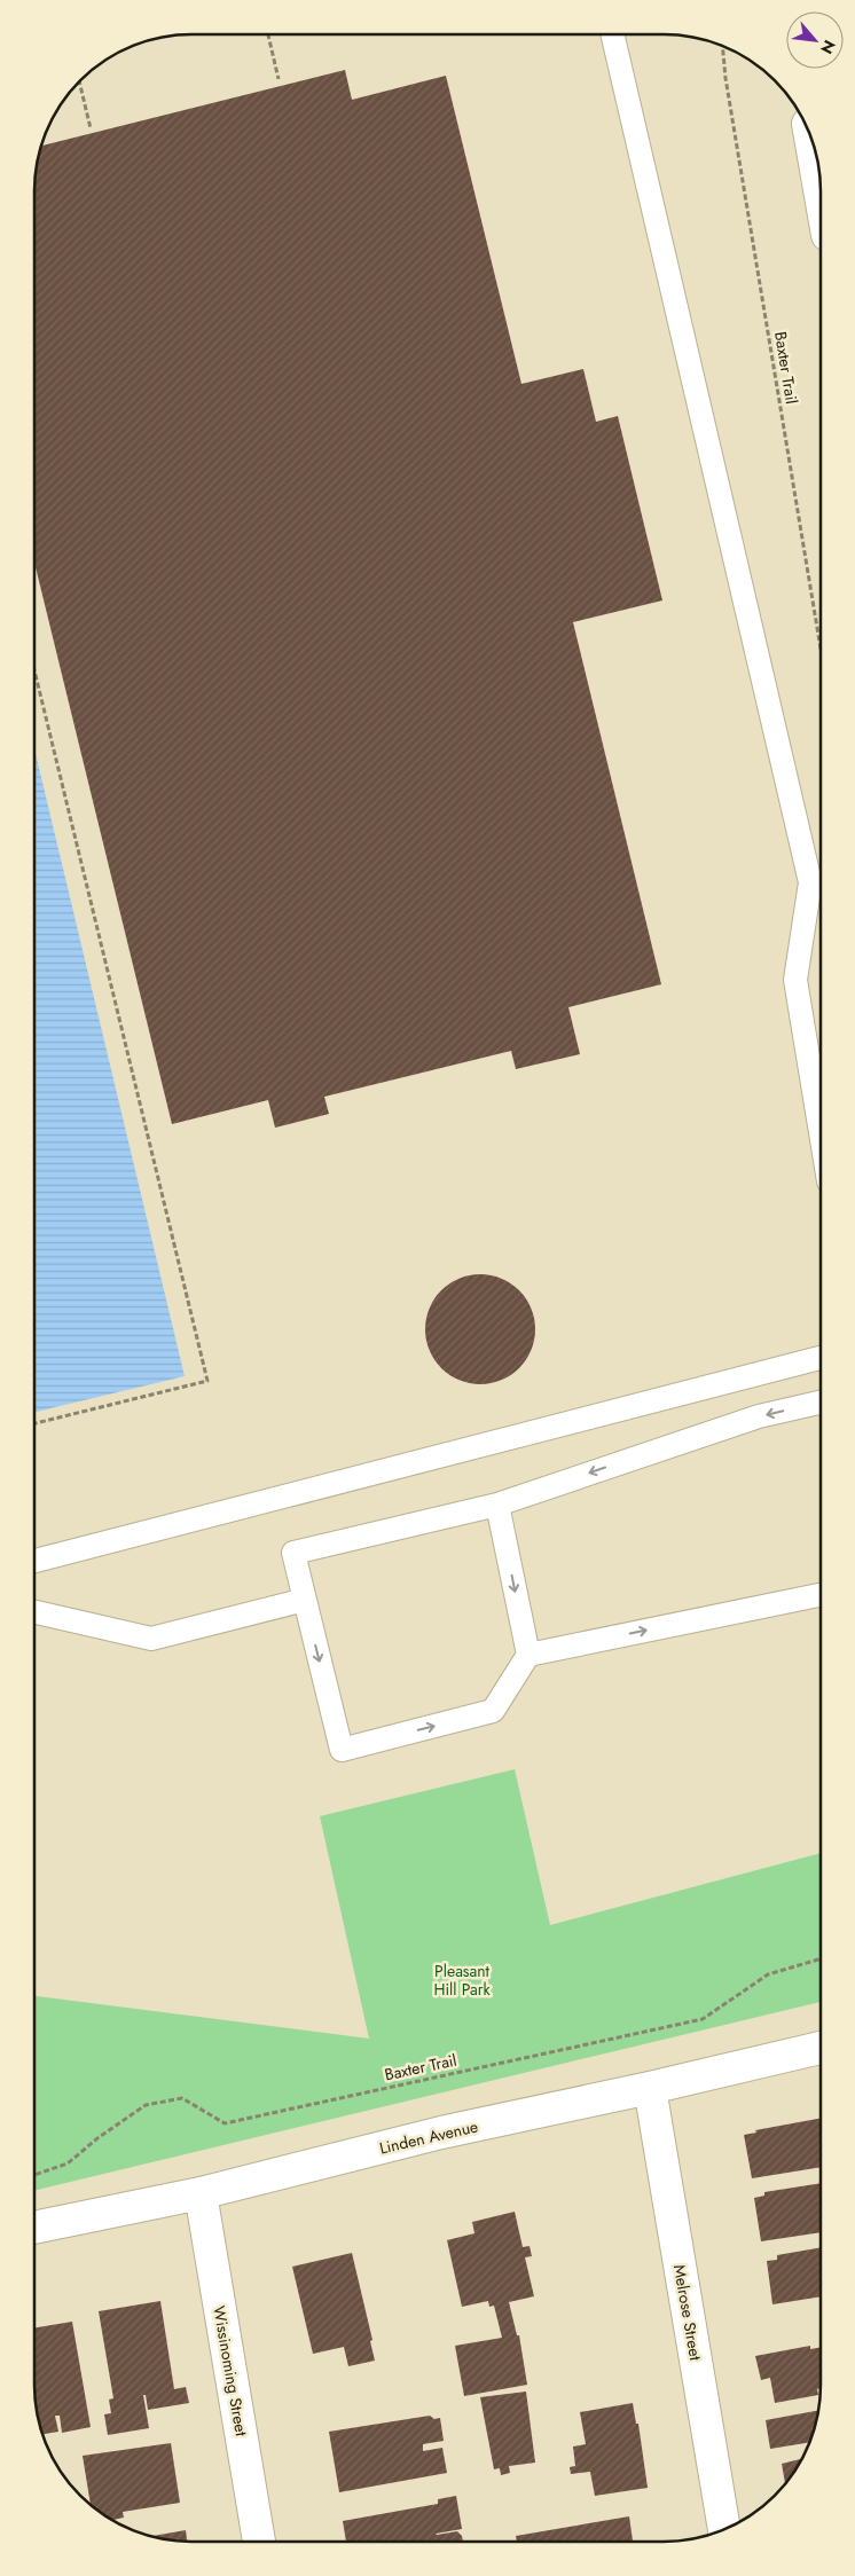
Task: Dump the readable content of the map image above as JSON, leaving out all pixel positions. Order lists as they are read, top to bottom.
{
  "streets": {
    "street": ["Linden Avenue", "Melrose Street", "Wissinoming Street"],
    "path": ["Baxter Trail"]
  },
  "crossings": [
    ["Linden Avenue", "Melrose Street"],
    ["Linden Avenue", "Wissinoming Street"]
  ],
  "parks": ["Pleasant Hill Park"],
  "north": "bottom right"
}
